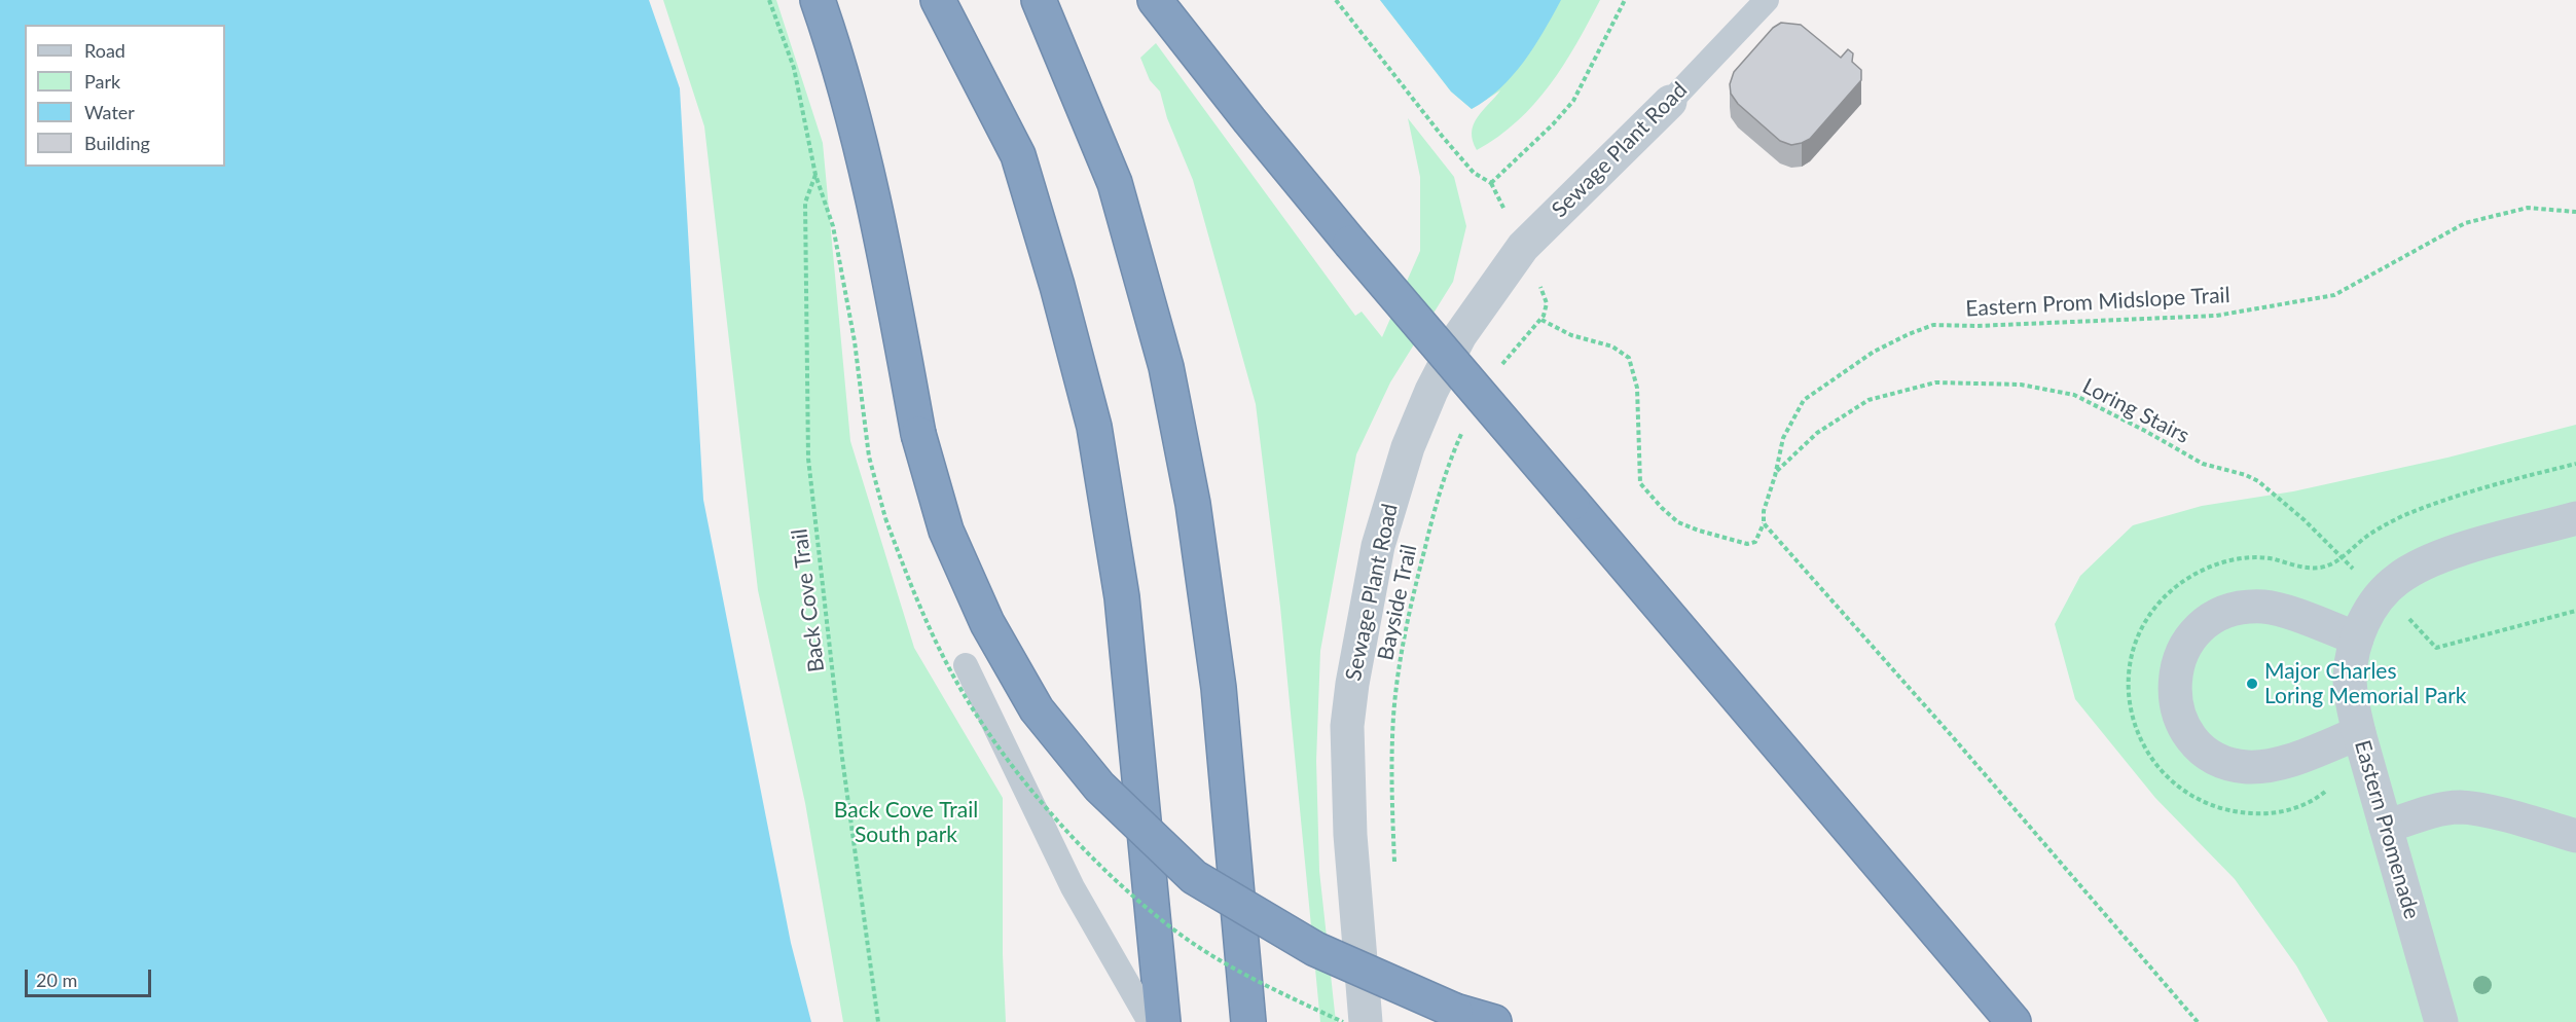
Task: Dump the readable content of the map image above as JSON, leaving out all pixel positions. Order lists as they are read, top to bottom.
{
  "streets": {
    "street": ["Sewage Plant Road", "Eastern Promenade"],
    "path": [
      "Eastern Prom Midslope Trail",
      "Loring Stairs",
      "Back Cove Trail",
      "Bayside Trail"
    ]
  },
  "crossings": [
    ["Eastern Prom Midslope Trail", "Loring Stairs"]
  ],
  "parks": ["Back Cove Trail South park"],
  "places": ["Major Charles Loring Memorial Park"],
  "legend": [
    "Road",
    "Park",
    "Water",
    "Building"
  ],
  "scale_bar": "20 m"
}
